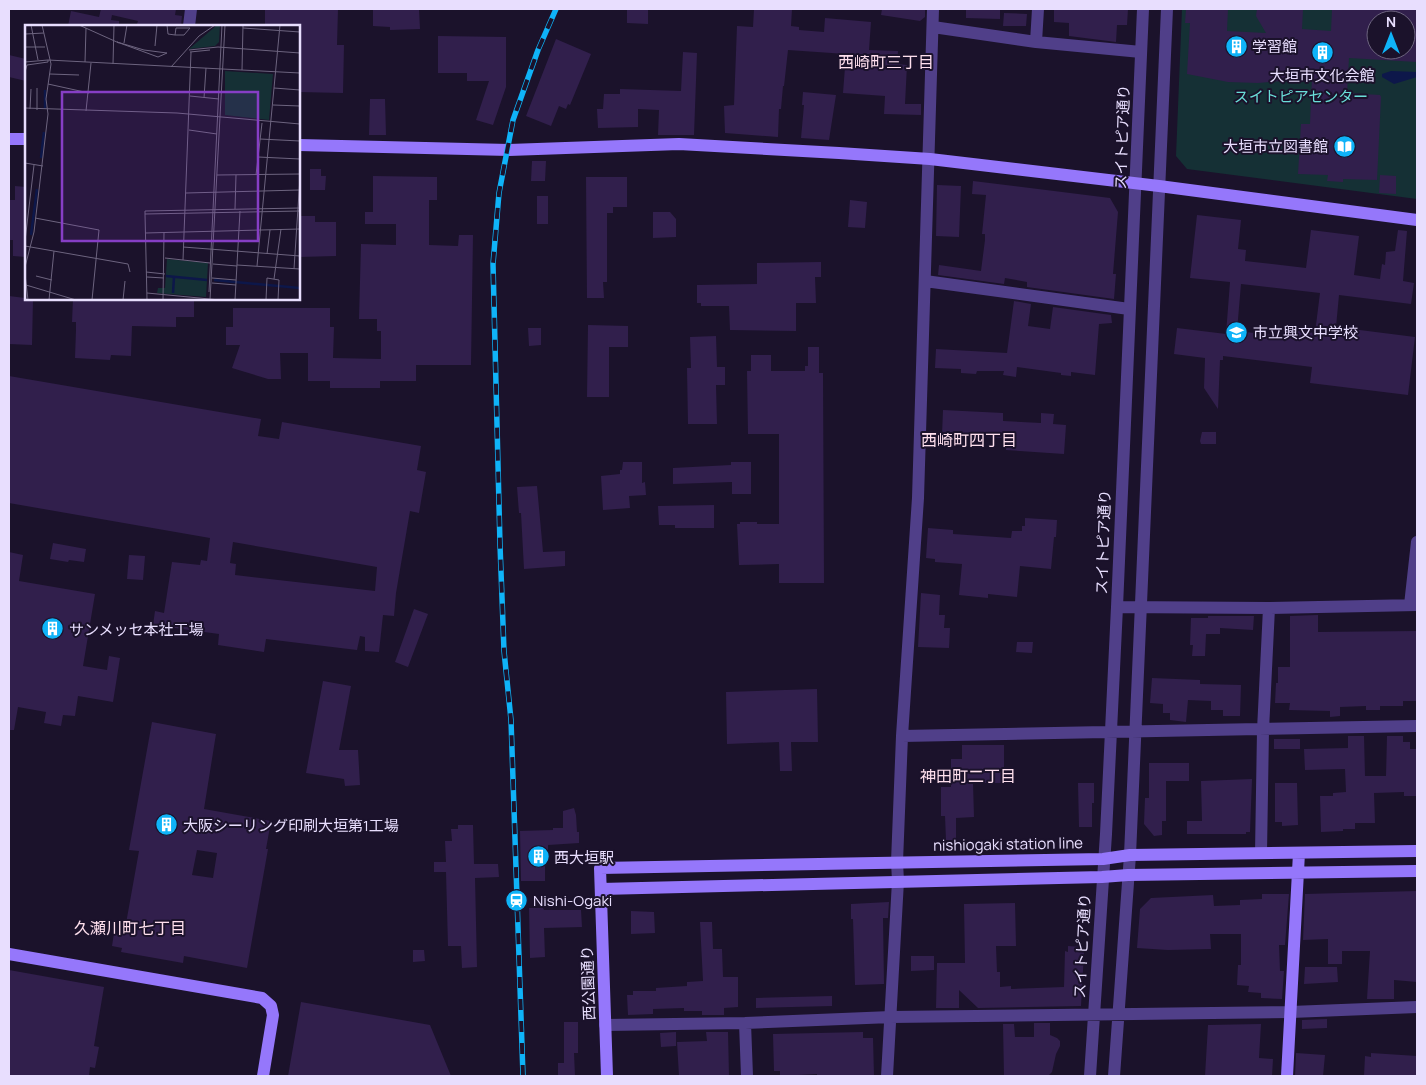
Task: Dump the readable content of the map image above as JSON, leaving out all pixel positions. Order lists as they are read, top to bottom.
{
  "streets": {
    "street": ["スイトピア通り", "nishiogaki station line", "西公園通り"]
  },
  "crossings": [
    ["スイトピア通り", "nishiogaki station line"],
    ["nishiogaki station line", "西公園通り"]
  ],
  "districts": [
    "西崎町三丁目",
    "西崎町四丁目",
    "神田町二丁目",
    "久瀬川町七丁目"
  ],
  "parks": ["スイトピアセンター"],
  "places": {
    "building": [
      "学習館",
      "大垣市文化会館",
      "サンメッセ本社工場",
      "大阪シーリング印刷大垣第1工場",
      "西大垣駅"
    ],
    "library": ["大垣市立図書館"],
    "school or university": ["市立興文中学校"],
    "station": ["Nishi-Ogaki"]
  },
  "north": "top"
}
